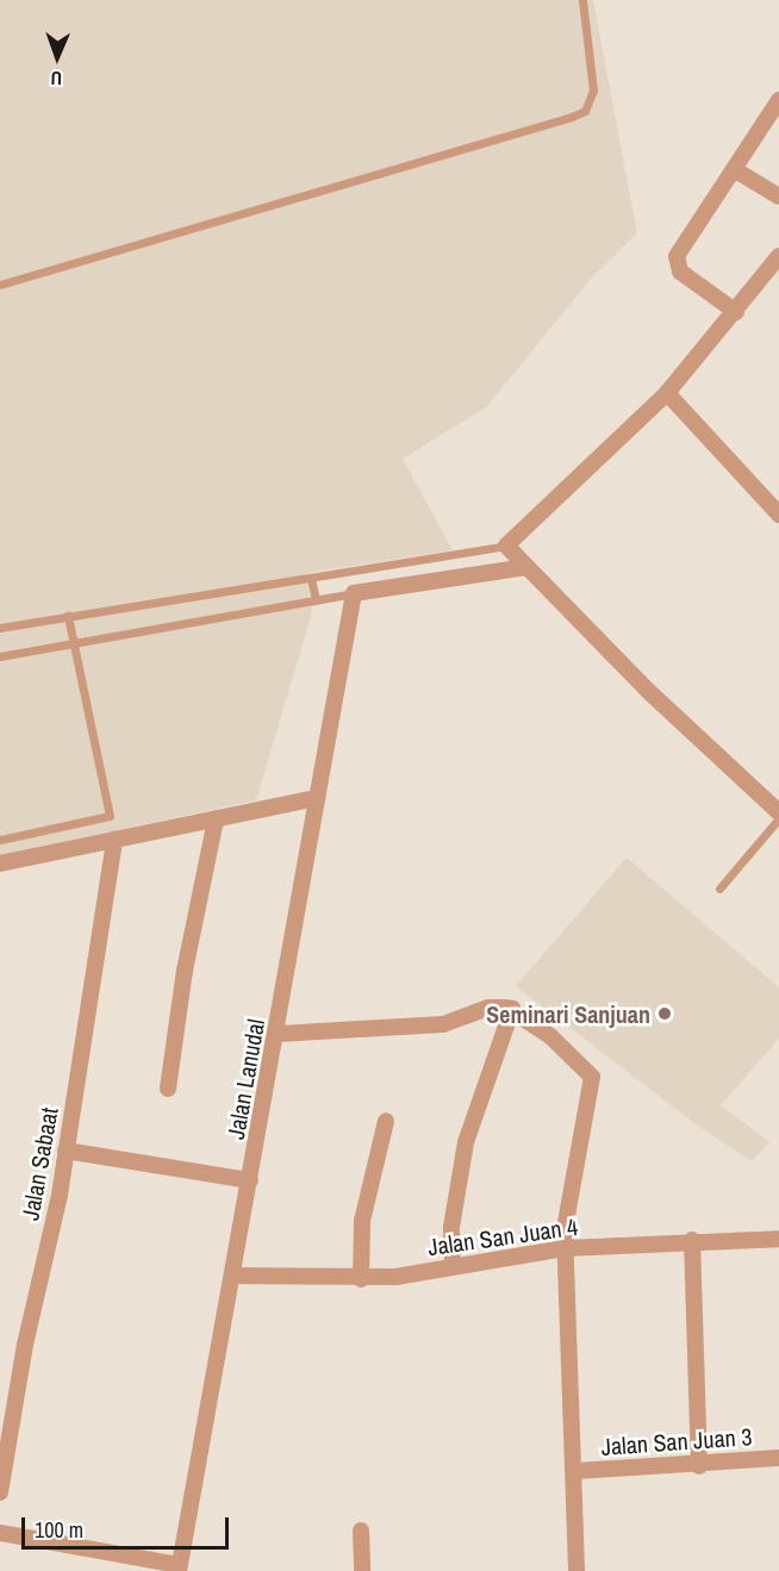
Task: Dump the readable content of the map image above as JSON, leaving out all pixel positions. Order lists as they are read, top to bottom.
{
  "streets": {
    "street": [
      "Jalan Lanudal",
      "Jalan Sabaat",
      "Jalan San Juan 4",
      "Jalan San Juan 3"
    ]
  },
  "crossings": [
    ["Jalan Lanudal", "Jalan San Juan 4"]
  ],
  "places": ["Seminari Sanjuan"],
  "scale_bar": "100 m",
  "north": "bottom"
}
